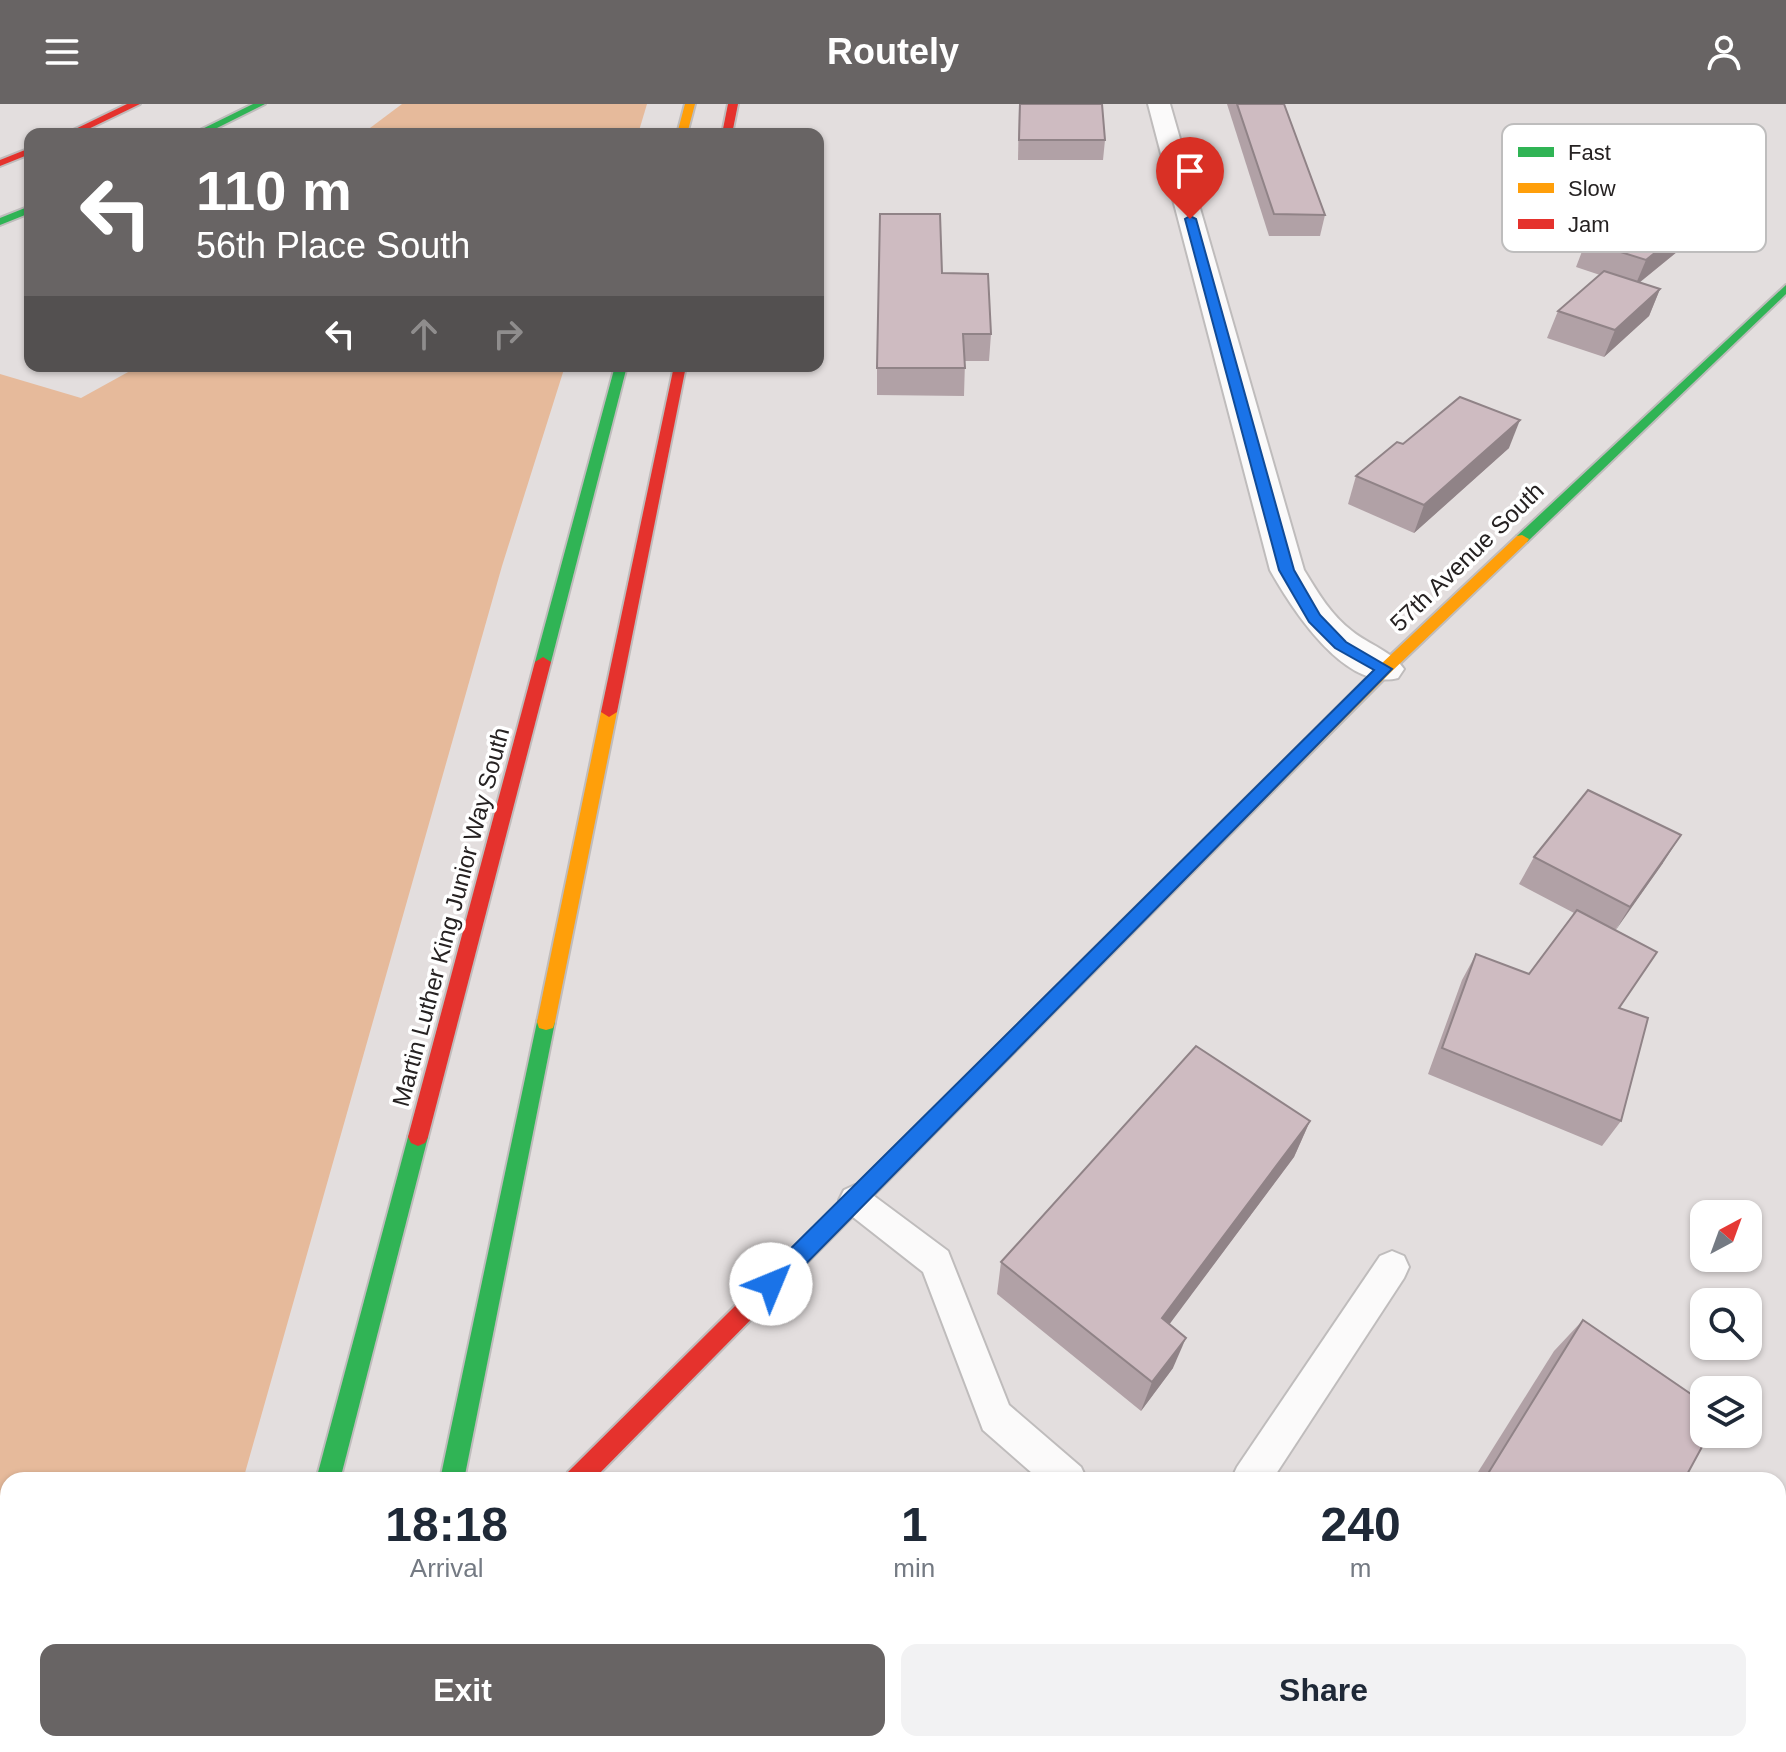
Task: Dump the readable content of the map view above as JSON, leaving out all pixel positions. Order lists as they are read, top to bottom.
{
  "streets": {
    "main road": ["57th Avenue South", "Martin Luther King Junior Way South"]
  },
  "legend": ["Fast", "Slow", "Jam"],
  "north": "top right",
  "page": {
    "header": "Routely",
    "turn": ["110 m", "56th Place South"],
    "eta": [
      "18:18",
      "Arrival",
      "1",
      "min",
      "240",
      "m"
    ],
    "buttons": ["Exit", "Share"]
  }
}
